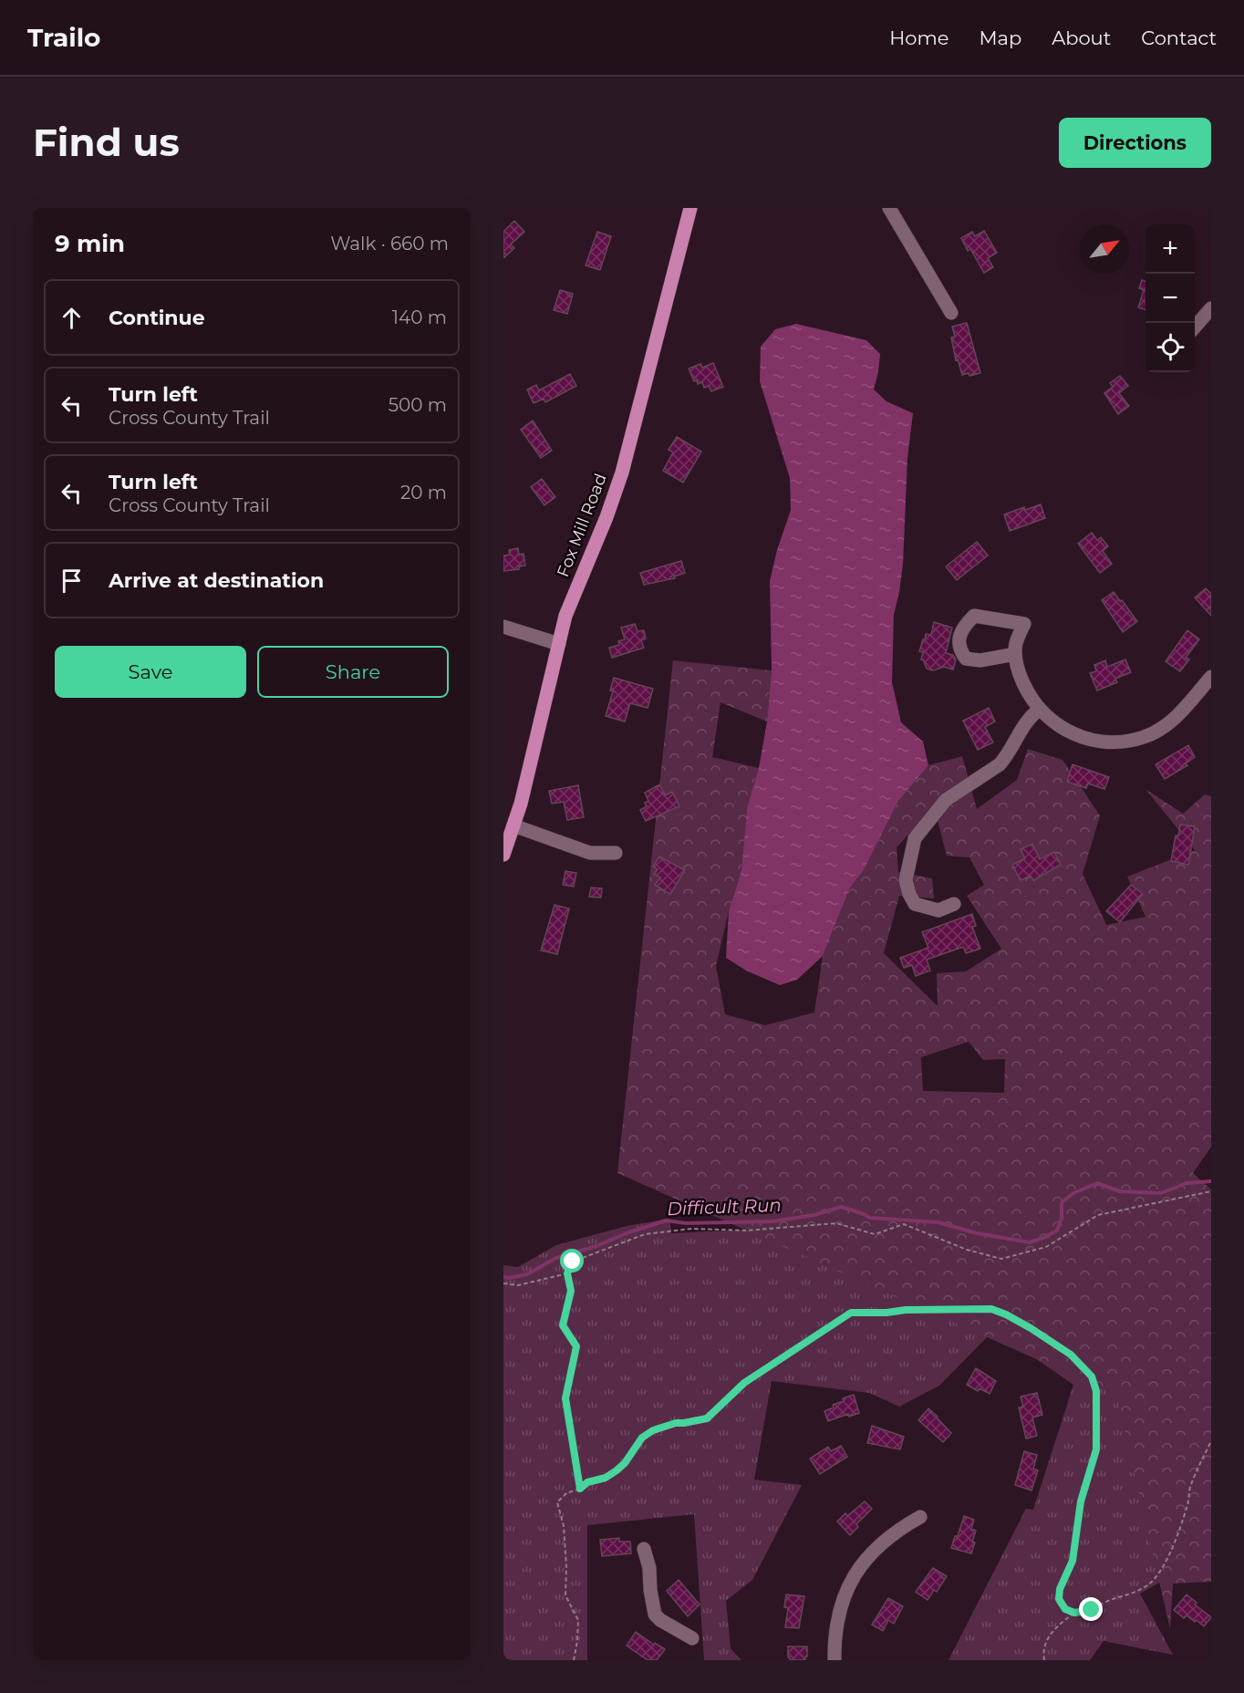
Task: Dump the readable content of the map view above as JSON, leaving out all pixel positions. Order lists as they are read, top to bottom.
{
  "streets": {
    "main road": ["Fox Mill Road"]
  },
  "water": ["Difficult Run"],
  "north": "top right",
  "page": {
    "header": "Trailo",
    "nav": [
      "Home",
      "Map",
      "About",
      "Contact"
    ],
    "buttons": [
      "Directions",
      ["Save", "Share"]
    ],
    "title": "Find us",
    "heading": ["9 min", "Walk · 660 m"],
    "map_buttons": ["+", "−"],
    "list": [
      ["Continue", "140 m"],
      ["Turn left", "Cross County Trail", "500 m"],
      ["Turn left", "Cross County Trail", "20 m"],
      "Arrive at destination"
    ]
  }
}
